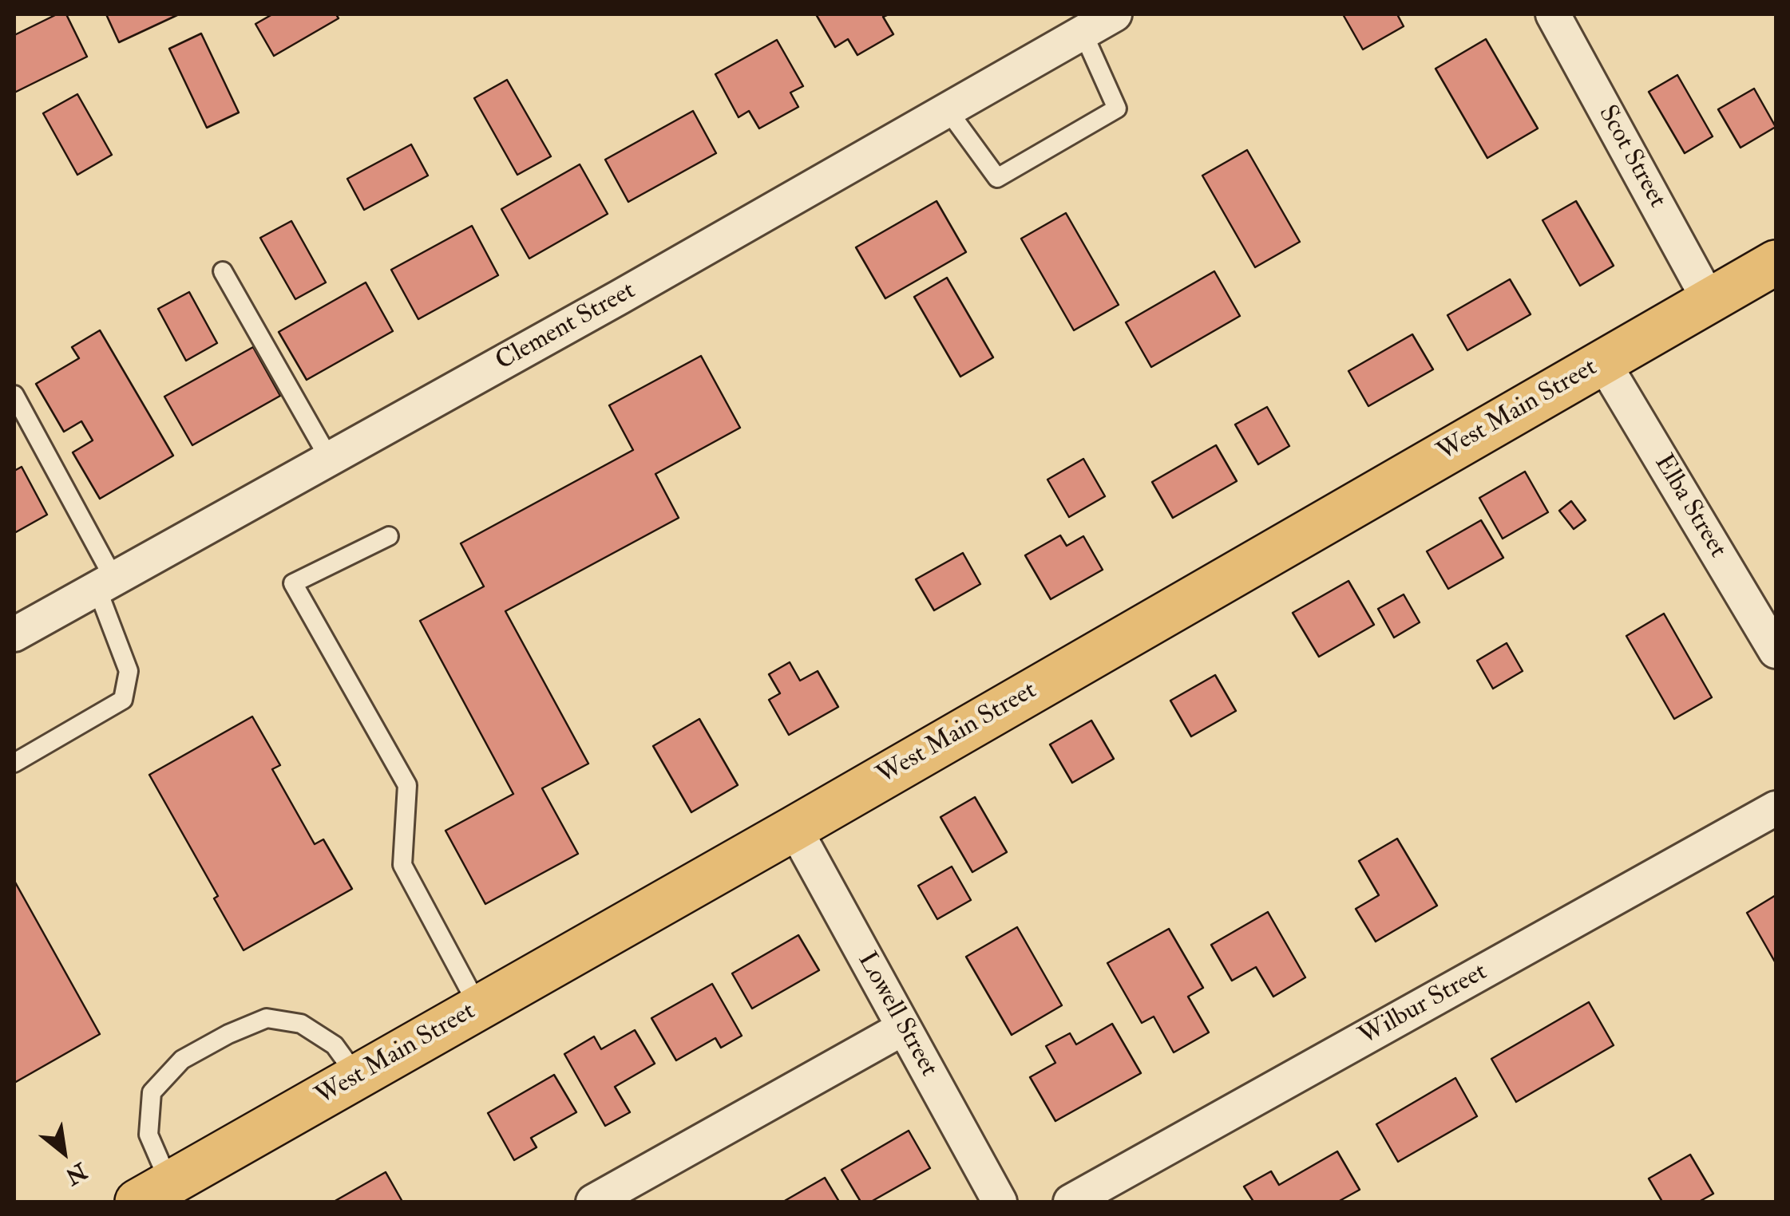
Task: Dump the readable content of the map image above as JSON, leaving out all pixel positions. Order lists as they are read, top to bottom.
{
  "streets": {
    "main road": ["West Main Street"],
    "street": [
      "Scot Street",
      "Clement Street",
      "Elba Street",
      "Wilbur Street",
      "Lowell Street"
    ]
  },
  "crossings": [
    ["Scot Street", "West Main Street"],
    ["West Main Street", "Elba Street"],
    ["West Main Street", "Lowell Street"]
  ],
  "north": "bottom right"
}
